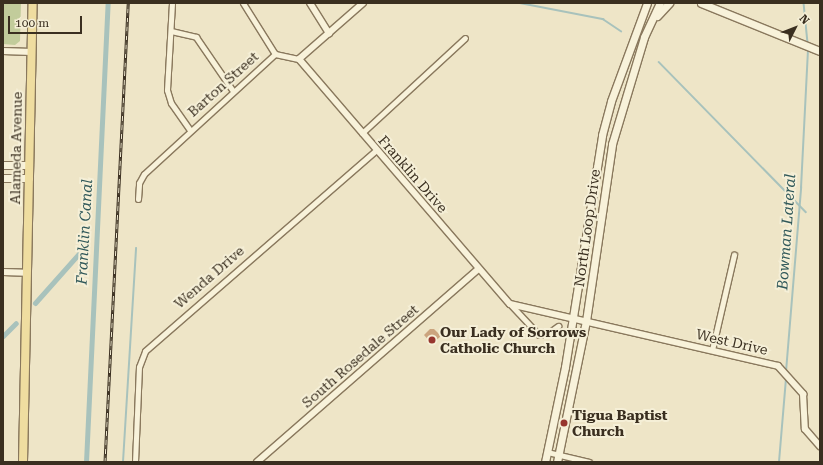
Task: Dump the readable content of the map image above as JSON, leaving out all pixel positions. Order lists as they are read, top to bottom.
{
  "streets": {
    "main road": ["Alameda Avenue", "North Loop Drive"],
    "street": [
      "Barton Street",
      "Franklin Drive",
      "Wenda Drive",
      "West Drive",
      "South Rosedale Street"
    ]
  },
  "crossings": [
    ["Barton Street", "Franklin Drive"],
    ["Franklin Drive", "Wenda Drive"],
    ["Franklin Drive", "South Rosedale Street"],
    ["North Loop Drive", "West Drive"]
  ],
  "water": ["Franklin Canal", "Bowman Lateral"],
  "places": ["Our Lady of Sorrows Catholic Church", "Tigua Baptist Church"],
  "scale_bar": "100 m",
  "north": "top right"
}
